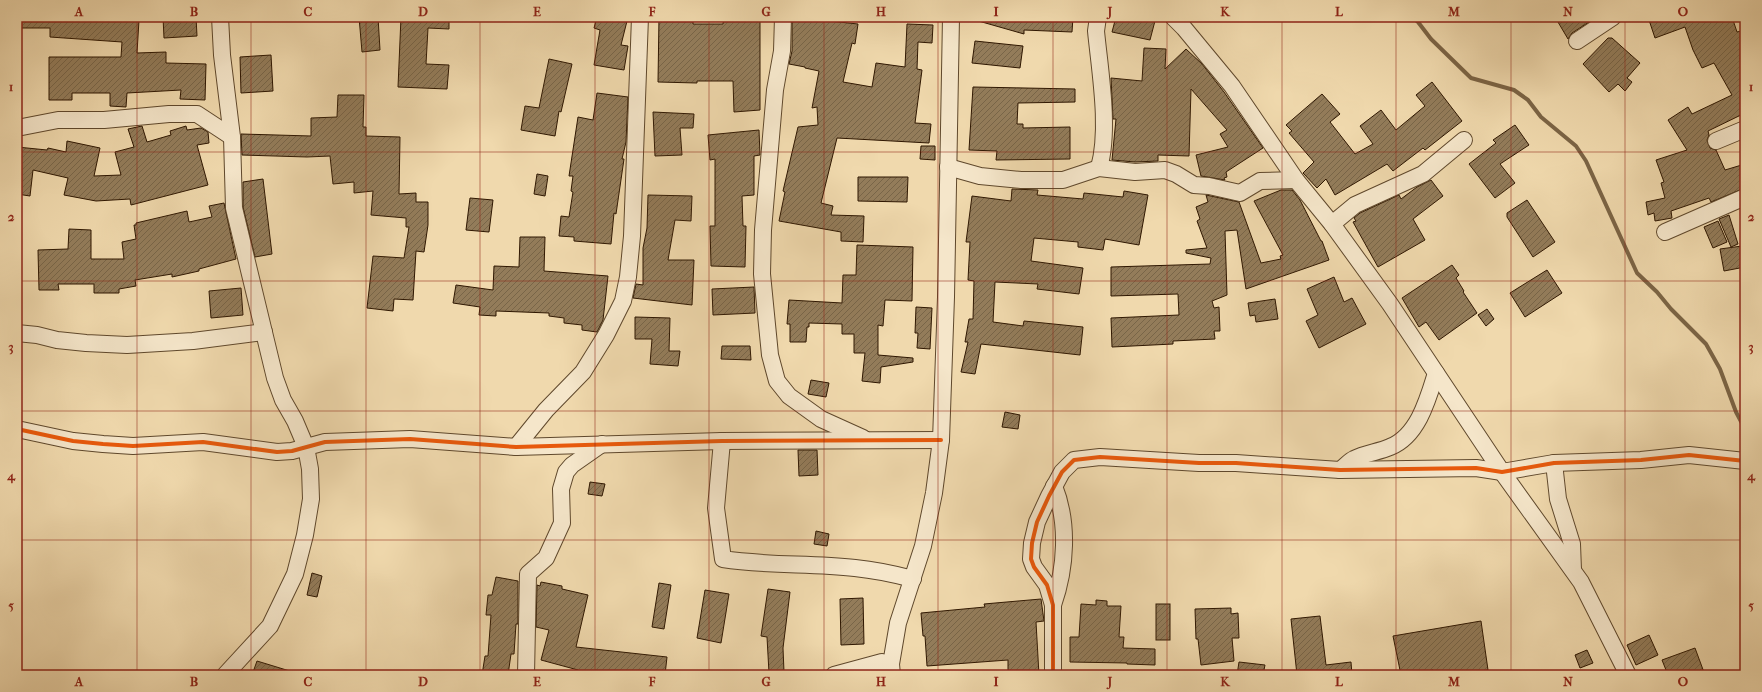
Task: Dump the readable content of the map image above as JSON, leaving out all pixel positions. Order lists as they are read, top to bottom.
{
  "grid": {
    "columns": [
      "A",
      "B",
      "C",
      "D",
      "E",
      "F",
      "G",
      "H",
      "I",
      "J",
      "K",
      "L",
      "M",
      "N",
      "O"
    ],
    "rows": [
      "1",
      "2",
      "3",
      "4",
      "5"
    ]
  }
}
